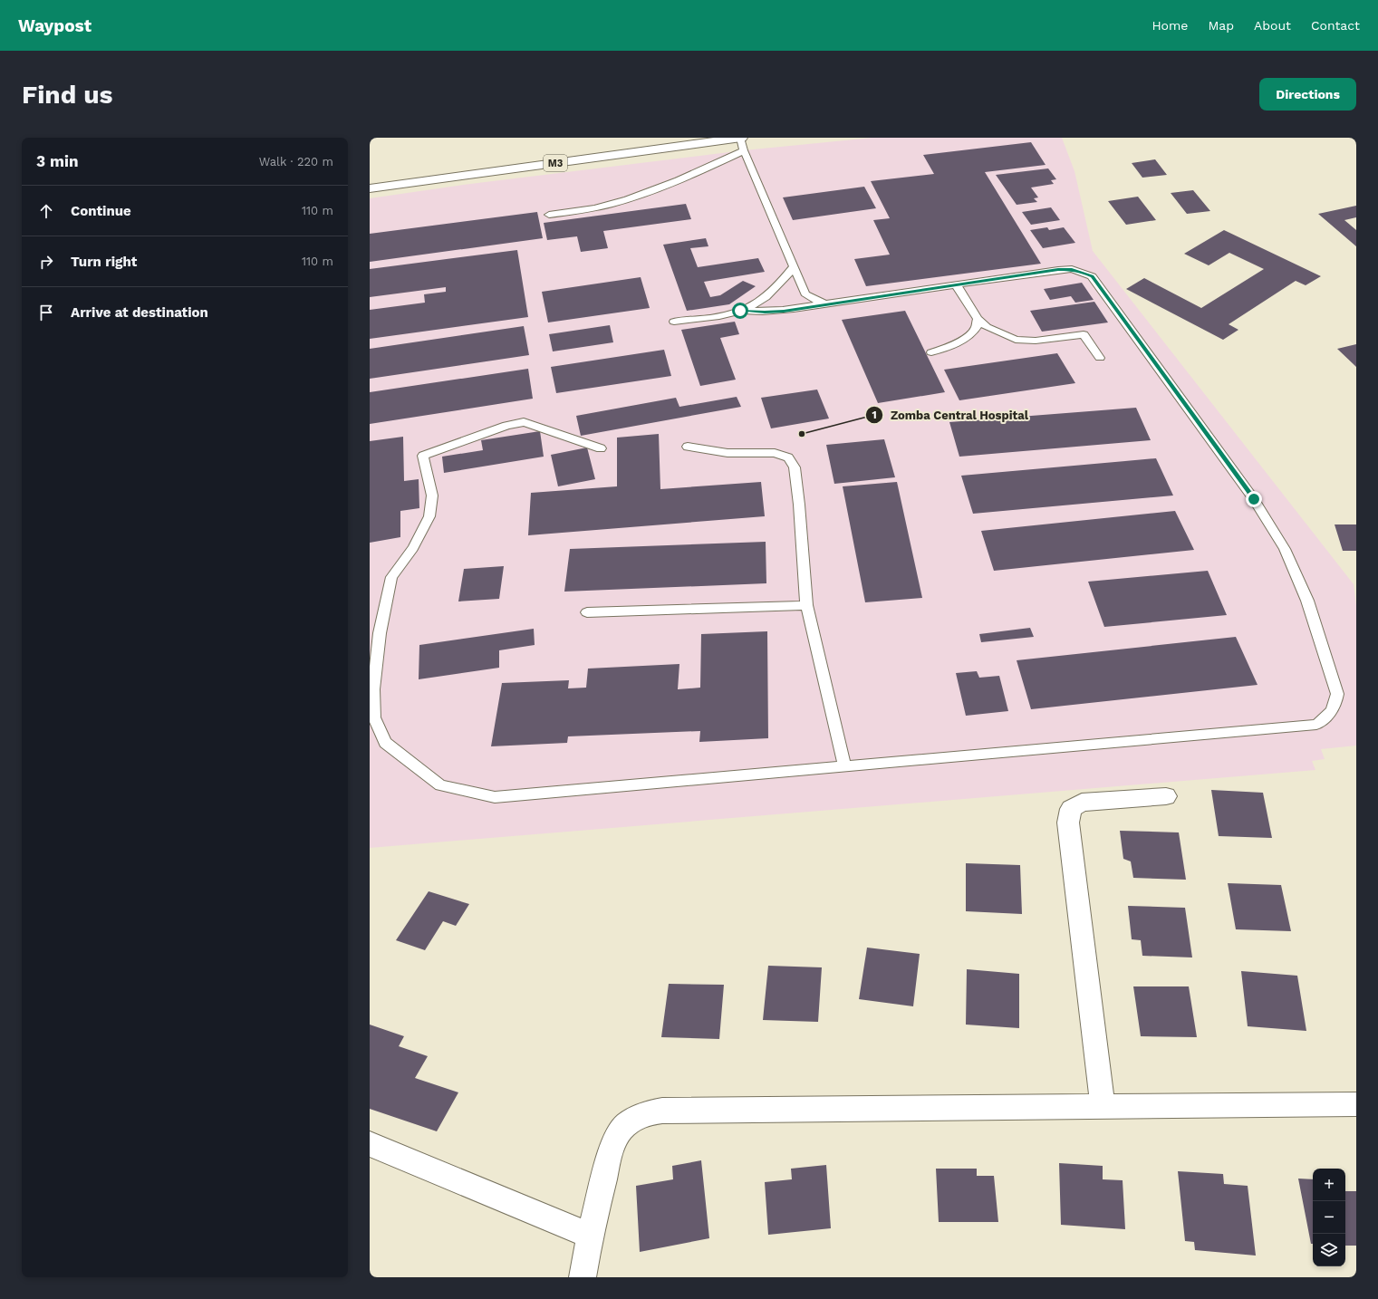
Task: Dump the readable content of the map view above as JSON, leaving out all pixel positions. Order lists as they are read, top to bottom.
{
  "streets": {
    "main road": ["M3"]
  },
  "places": ["Zomba Central Hospital"],
  "page": {
    "header": "Waypost",
    "nav": [
      "Home",
      "Map",
      "About",
      "Contact"
    ],
    "buttons": "Directions",
    "title": "Find us",
    "heading": ["3 min", "Walk · 220 m"],
    "list": [
      ["Continue", "110 m"],
      ["Turn right", "110 m"],
      "Arrive at destination"
    ],
    "map_buttons": ["+", "−"]
  }
}
